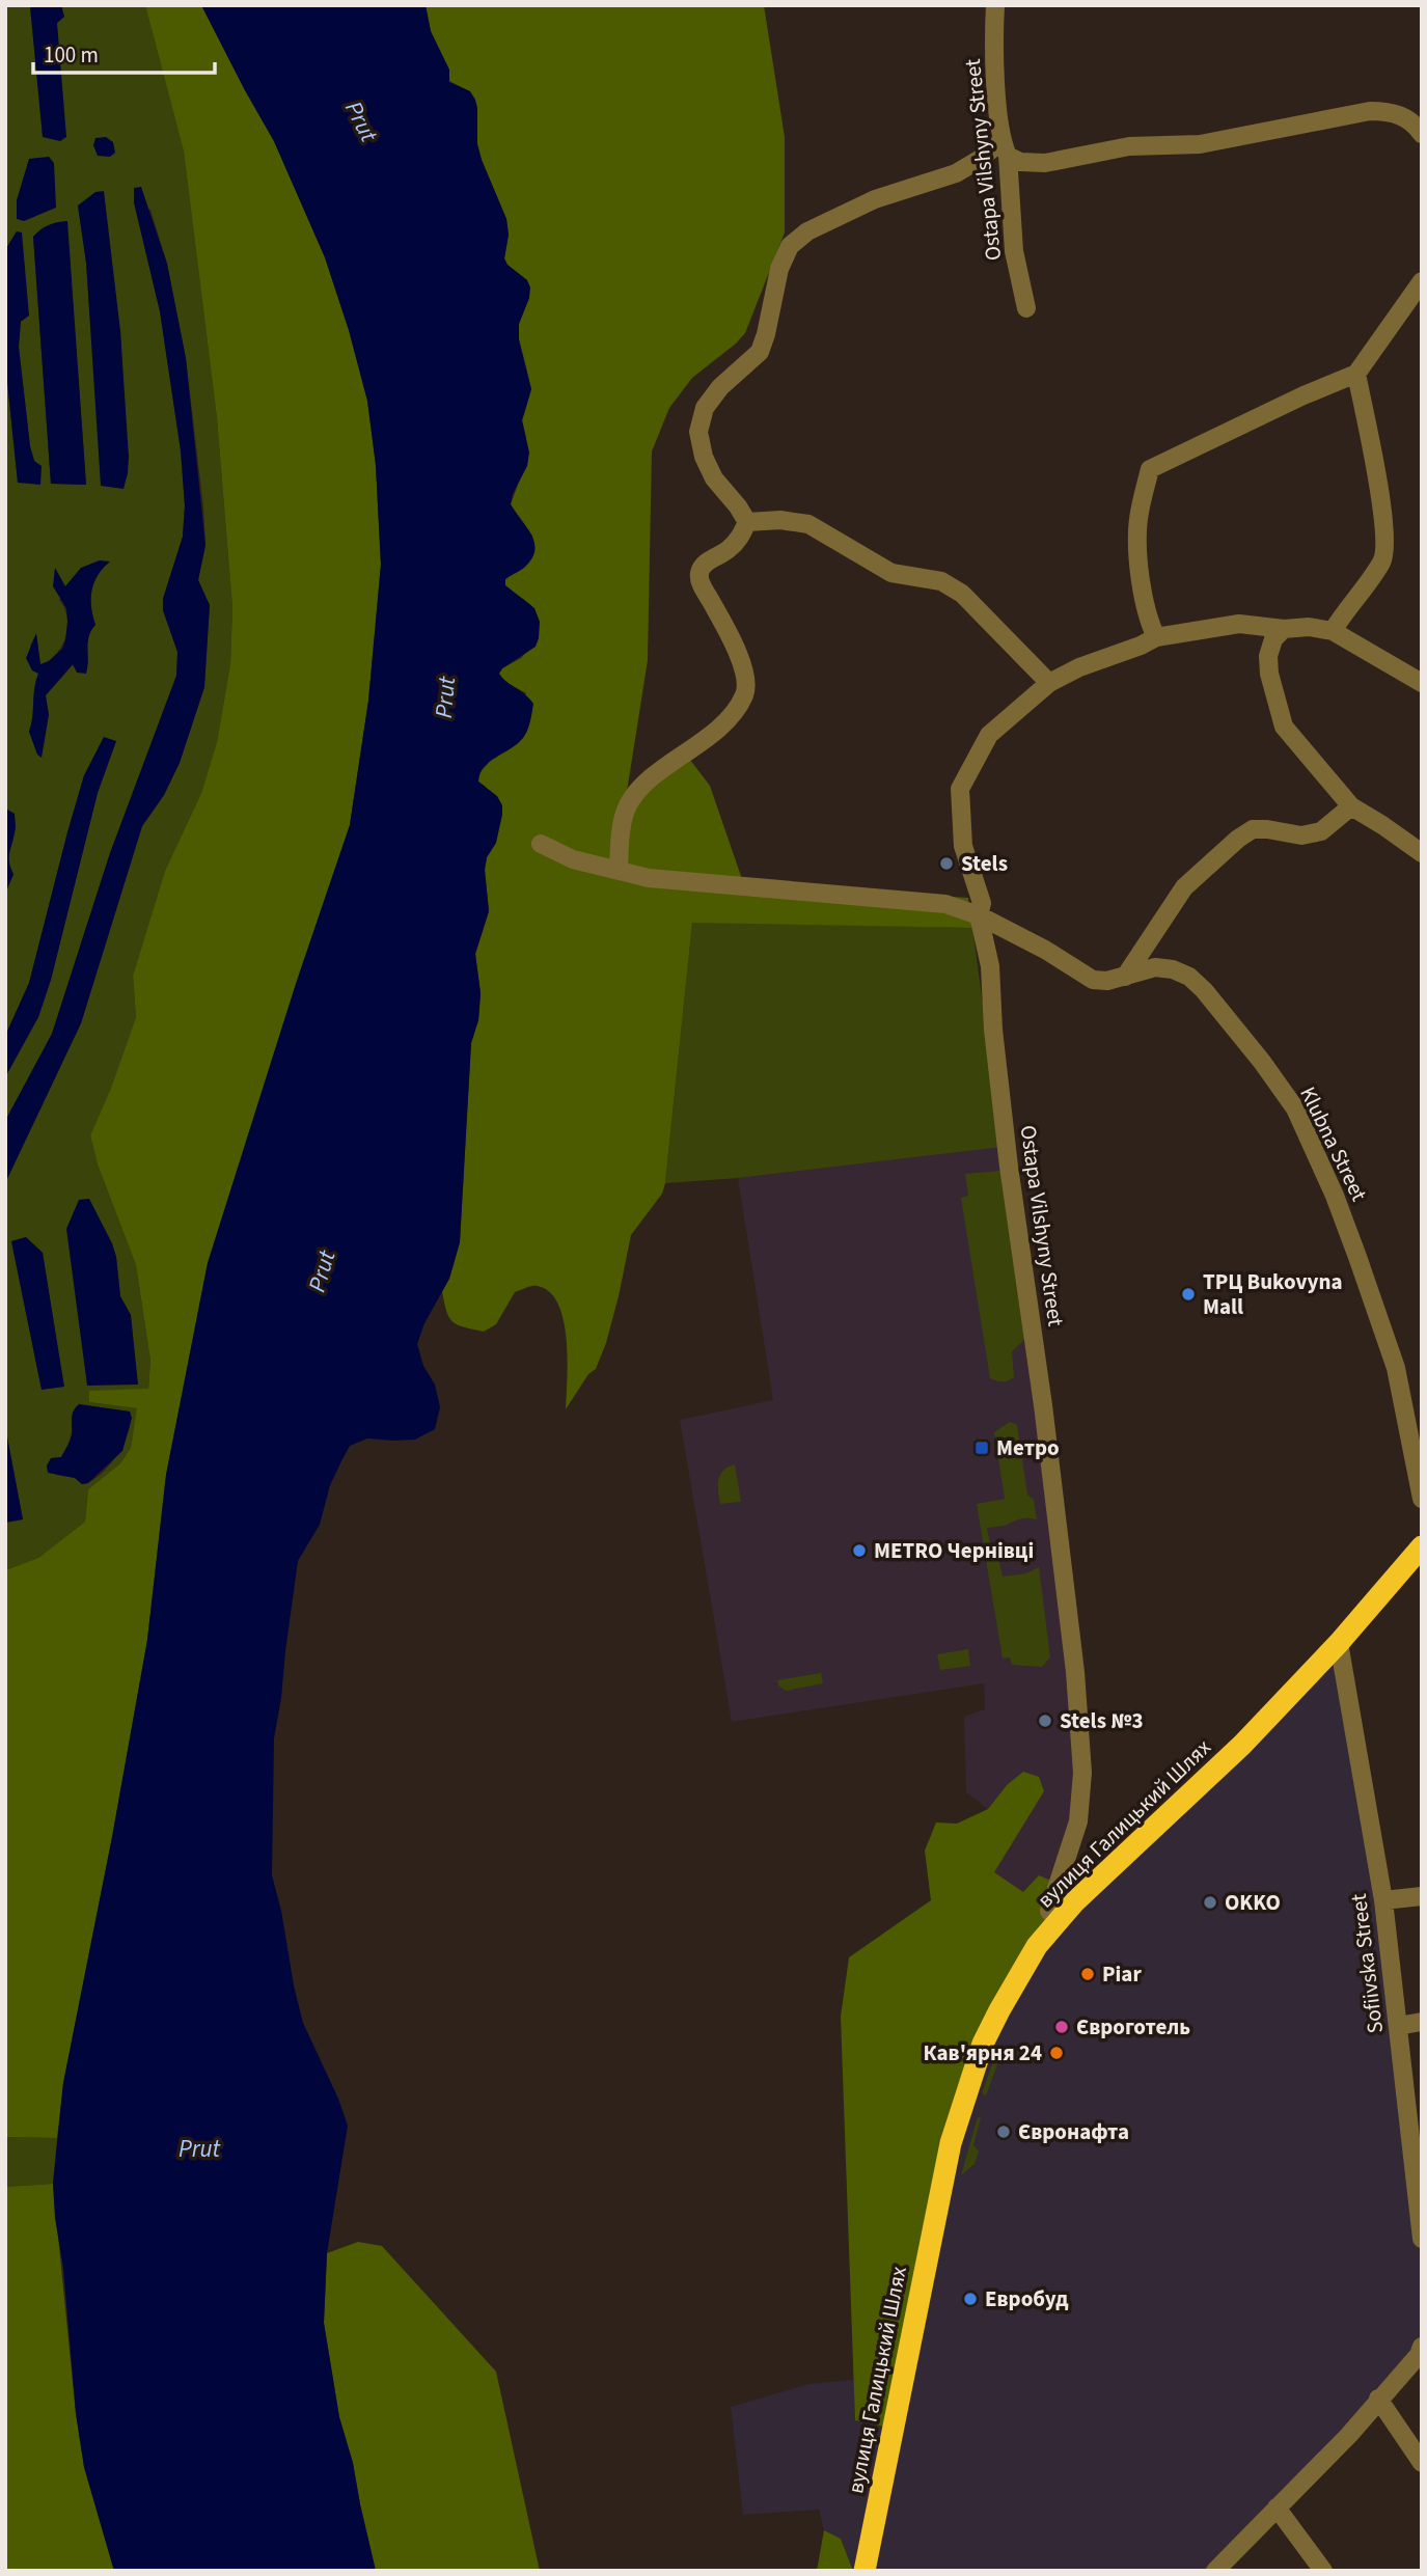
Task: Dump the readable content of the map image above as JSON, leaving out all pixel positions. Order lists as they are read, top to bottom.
{
  "streets": {
    "highway": ["вулиця Галицький Шлях"],
    "street": ["Ostapa Vilshyny Street", "Klubna Street", "Sofiivska Street"]
  },
  "crossings": [
    ["Ostapa Vilshyny Street", "Klubna Street"],
    ["Ostapa Vilshyny Street", "вулиця Галицький Шлях"],
    ["вулиця Галицький Шлях", "Sofiivska Street"]
  ],
  "water": ["Prut"],
  "places": {
    "other": [
      "Stels",
      "ТРЦ Bukovyna Mall",
      "METRO Чернівці",
      "Stels №3",
      "OKKO",
      "Piar",
      "Євроготель",
      "Кав'ярня 24",
      "Євронафта",
      "Евробуд"
    ],
    "transit": ["Метро"]
  },
  "scale_bar": "100 m"
}
